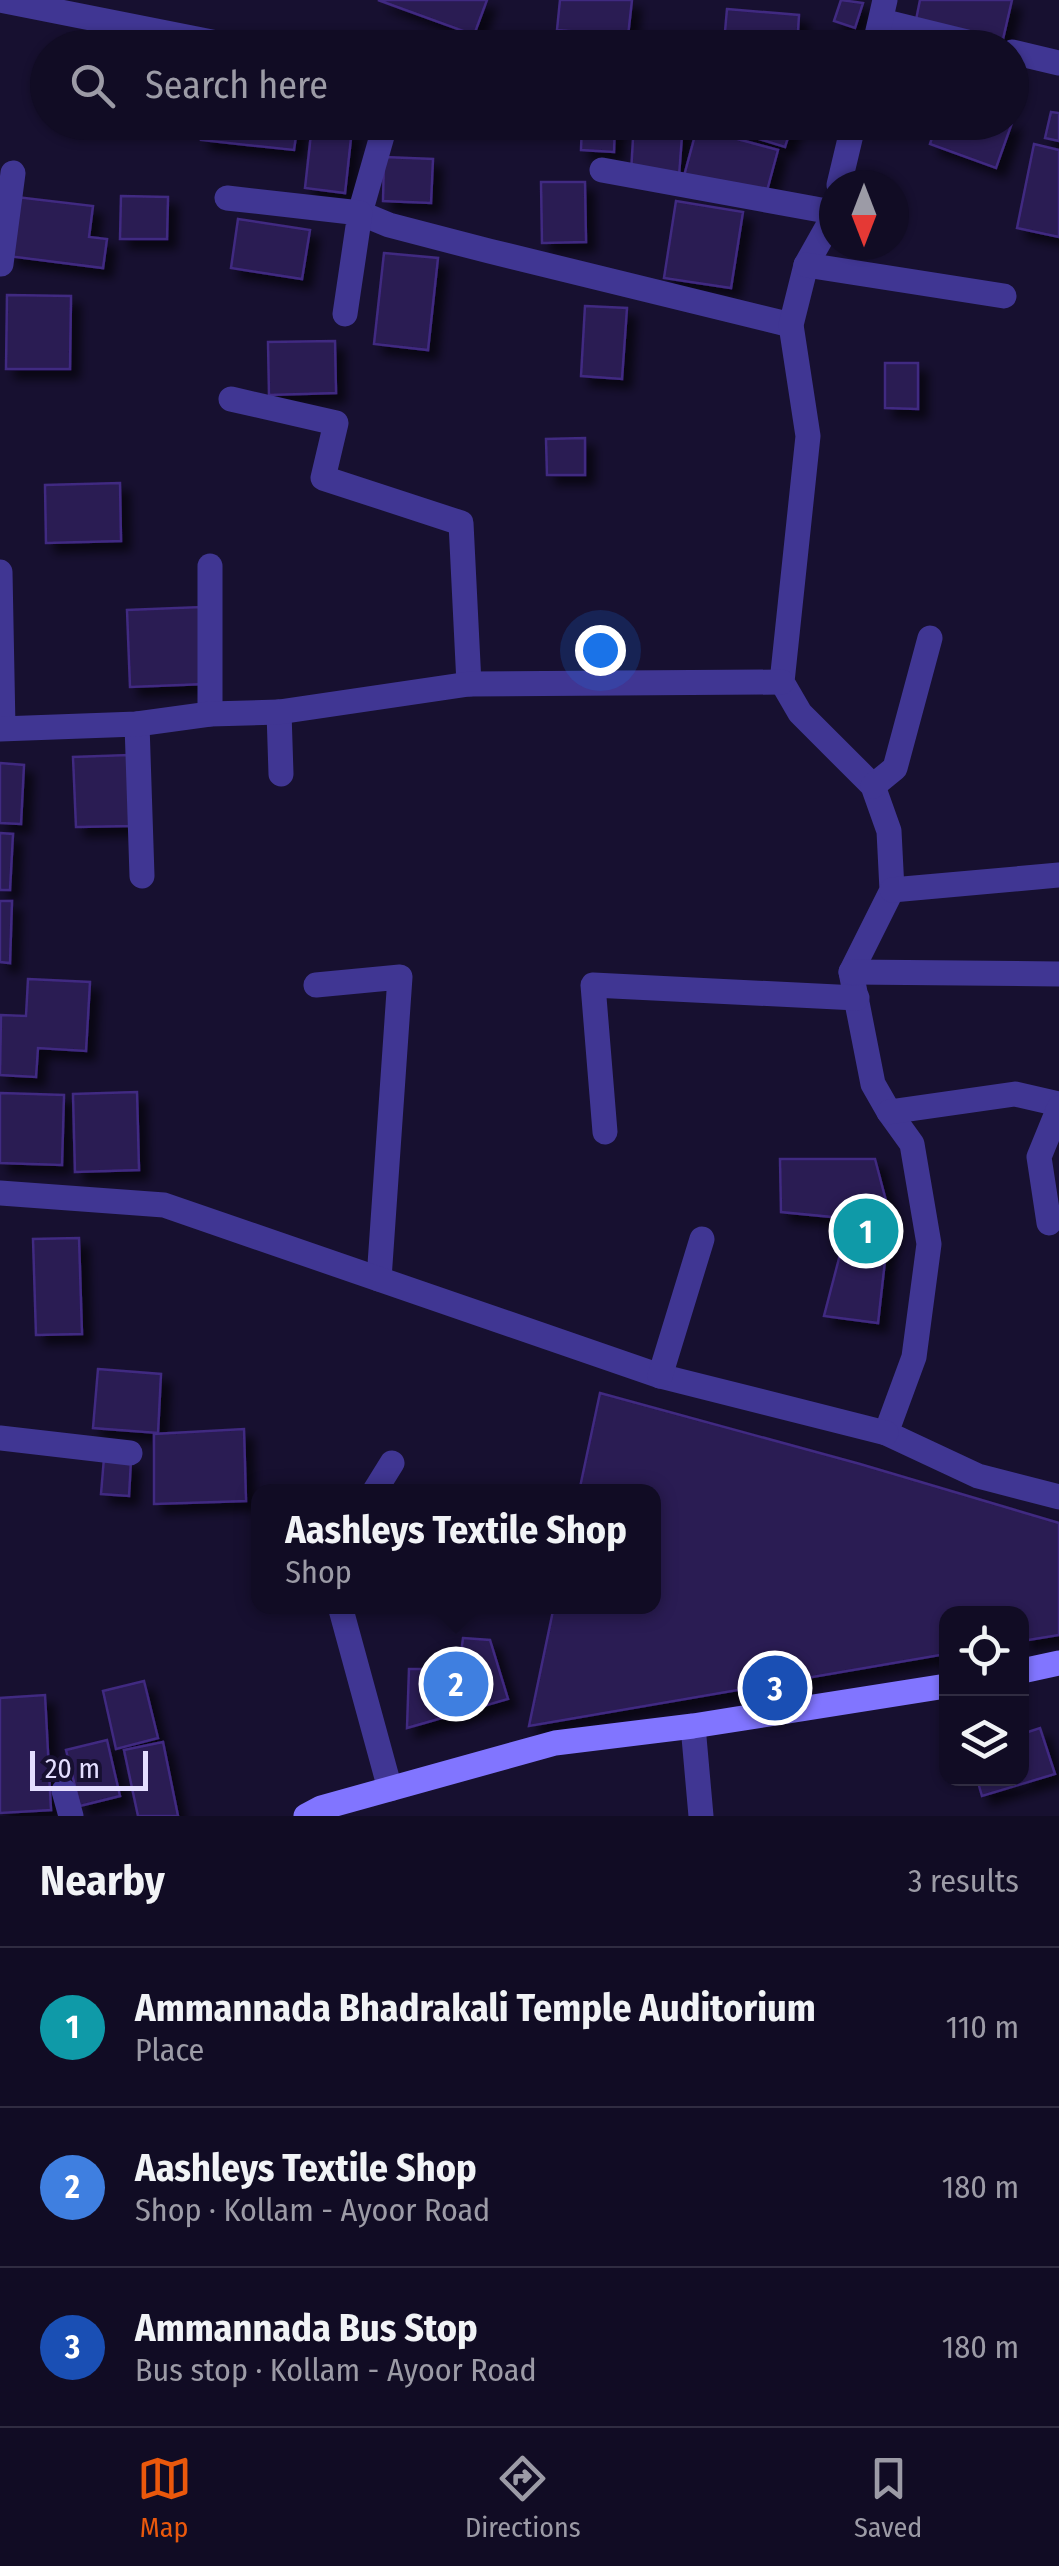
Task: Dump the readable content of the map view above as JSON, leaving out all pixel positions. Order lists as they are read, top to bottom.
{
  "scale_bar": "20 m",
  "north": "bottom",
  "page": {
    "search": "Search here",
    "pins": ["1", "2", "3"],
    "popup": ["Aashleys Textile Shop", "Shop"],
    "scale": "20 m",
    "heading": ["Nearby", "3 results"],
    "list": [
      {
        "mark": "1",
        "name": "Ammannada Bhadrakali Temple Auditorium",
        "note": "Place",
        "value": "110 m"
      },
      {
        "mark": "2",
        "name": "Aashleys Textile Shop",
        "note": "Shop · Kollam - Ayoor Road",
        "value": "180 m"
      },
      {
        "mark": "3",
        "name": "Ammannada Bus Stop",
        "note": "Bus stop · Kollam - Ayoor Road",
        "value": "180 m"
      }
    ],
    "nav": ["Map", "Directions", "Saved"]
  }
}
